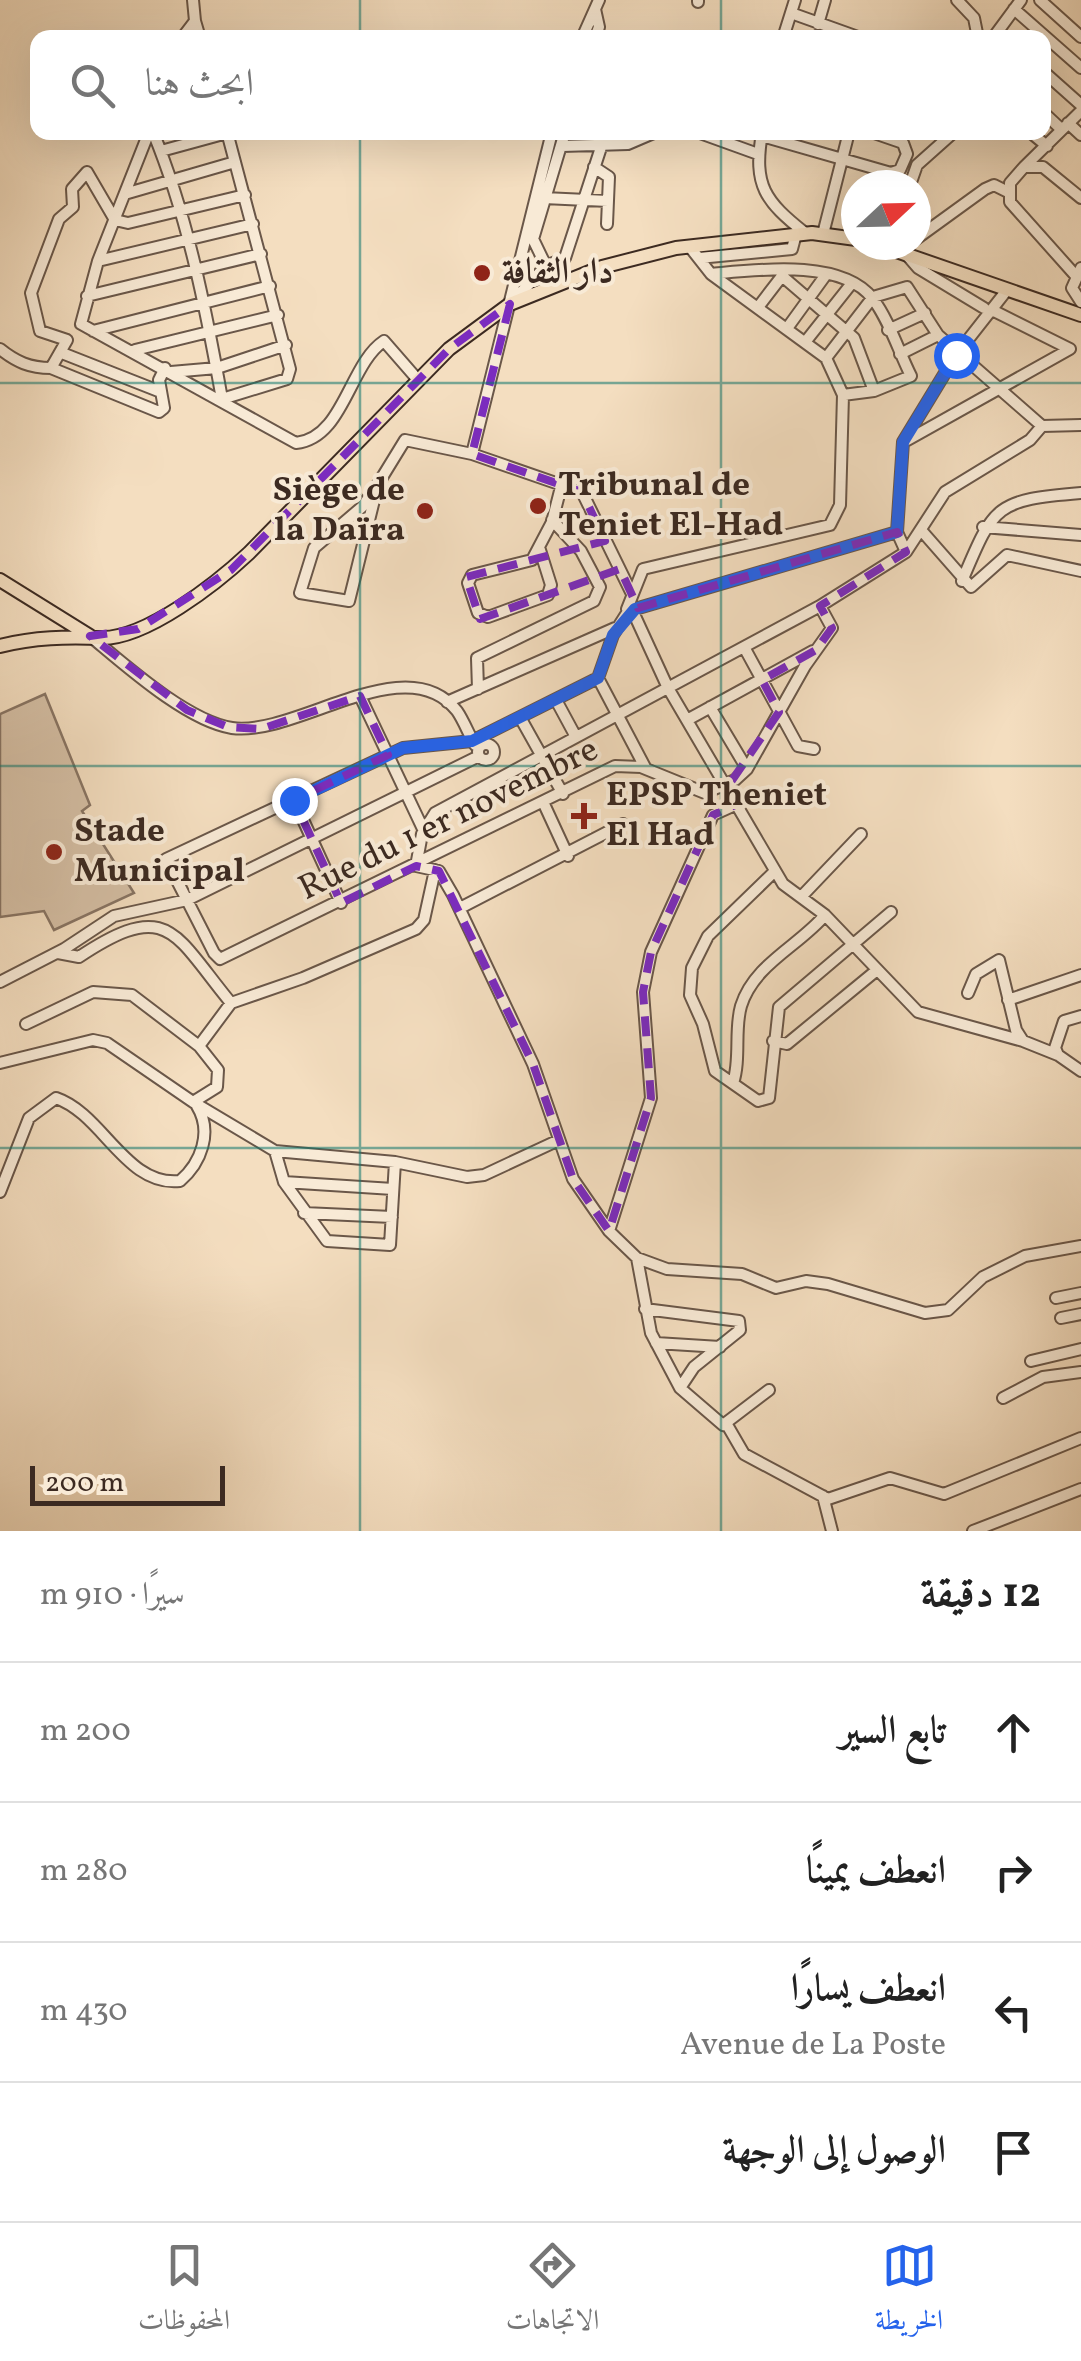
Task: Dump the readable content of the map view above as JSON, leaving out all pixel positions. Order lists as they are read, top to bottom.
{
  "streets": {
    "street": ["Rue du 1 er novembre"]
  },
  "places": {
    "other": [
      "دار الثقافة",
      "Tribunal de Teniet El-Had",
      "Siège de la Daïra",
      "Stade Municipal"
    ],
    "health": ["EPSP Theniet El Had"]
  },
  "scale_bar": "200 m",
  "north": "right",
  "page": {
    "search": "ابحث هنا",
    "scale": "200 m",
    "heading": ["12 دقيقة", "سيرًا · 910 m"],
    "list": [
      ["تابع السير", "200 m"],
      ["انعطف يمينًا", "280 m"],
      ["انعطف يسارًا", "Avenue de La Poste", "430 m"],
      "الوصول إلى الوجهة"
    ],
    "nav": ["الخريطة", "الاتجاهات", "المحفوظات"]
  }
}
